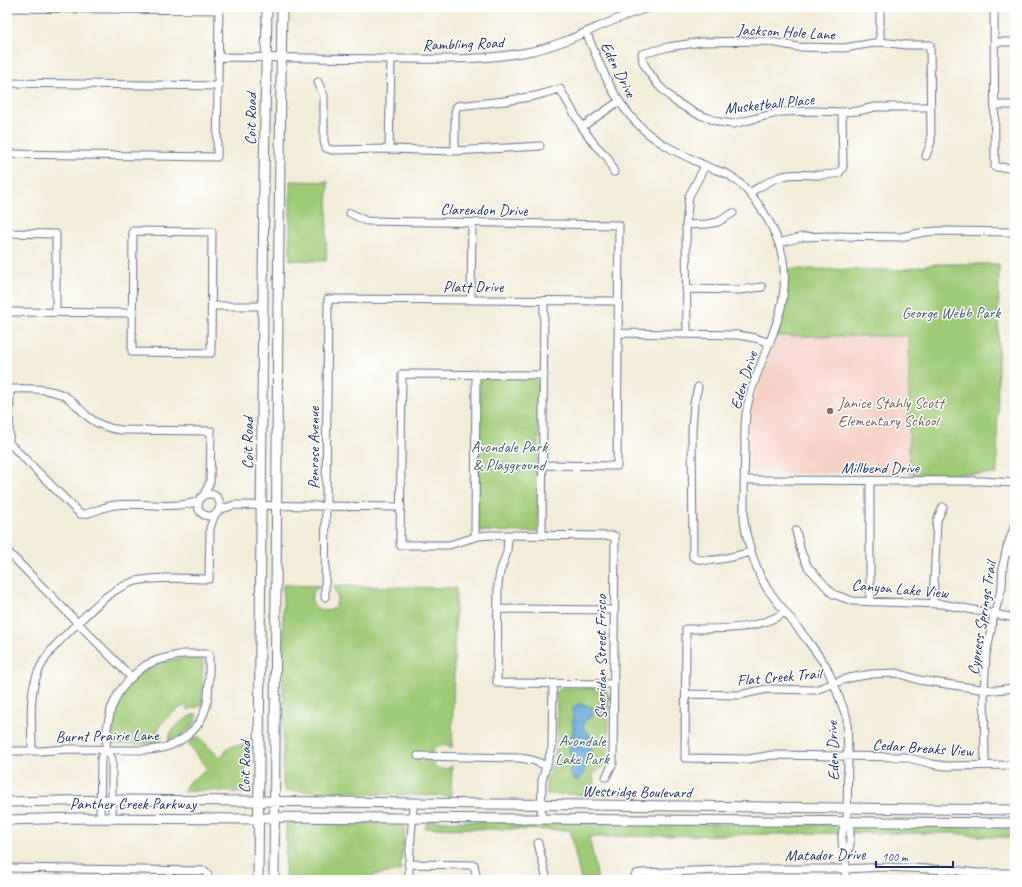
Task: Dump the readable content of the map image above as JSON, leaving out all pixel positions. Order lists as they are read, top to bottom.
{
  "streets": {
    "main road": ["Coit Road", "Westridge Boulevard", "Panther Creek Parkway"],
    "street": [
      "Jackson Hole Lane",
      "Rambling Road",
      "Eden Drive",
      "Musketball Place",
      "Clarendon Drive",
      "Platt Drive",
      "Penrose Avenue",
      "Millbend Drive",
      "Canyon Lake View",
      "Cypress Springs Trail",
      "Sheridan Street Frisco",
      "Flat Creek Trail",
      "Burnt Prairie Lane",
      "Cedar Breaks View",
      "Matador Drive"
    ]
  },
  "crossings": [
    ["Jackson Hole Lane", "Musketball Place"],
    ["Rambling Road", "Eden Drive"],
    ["Rambling Road", "Coit Road"],
    ["Eden Drive", "Millbend Drive"],
    ["Eden Drive", "Flat Creek Trail"],
    ["Eden Drive", "Cedar Breaks View"],
    ["Eden Drive", "Westridge Boulevard"],
    ["Eden Drive", "Matador Drive"],
    ["Coit Road", "Westridge Boulevard"],
    ["Coit Road", "Panther Creek Parkway"],
    ["Clarendon Drive", "Platt Drive"],
    ["Platt Drive", "Penrose Avenue"],
    ["Canyon Lake View", "Cypress Springs Trail"],
    ["Cypress Springs Trail", "Flat Creek Trail"],
    ["Cypress Springs Trail", "Cedar Breaks View"],
    ["Flat Creek Trail", "Cedar Breaks View"],
    ["Westridge Boulevard", "Panther Creek Parkway"]
  ],
  "parks": ["George Webb Park", "Avondale Park & Playground", "Avondale Lake Park"],
  "places": ["Janice Stahly Scott Elementary School"],
  "scale_bar": "100 m"
}
